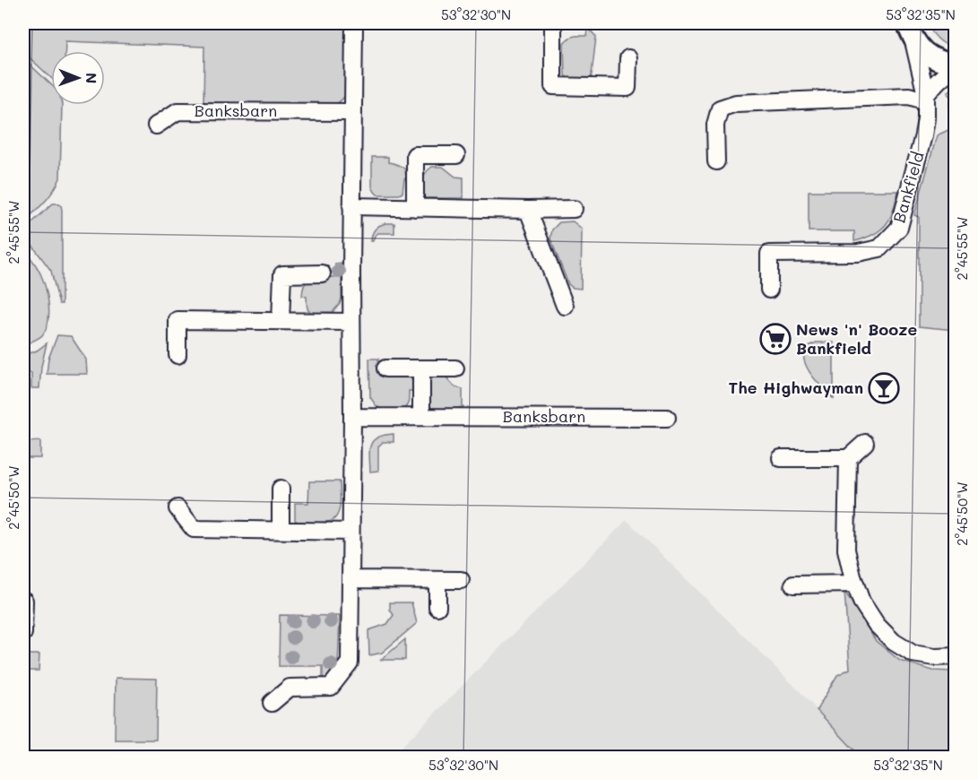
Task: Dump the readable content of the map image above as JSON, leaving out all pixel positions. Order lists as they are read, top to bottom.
{
  "streets": {
    "street": ["Banksbarn", "Bankfield"]
  },
  "places": {
    "supermarket": ["News 'n' Booze Bankfield"],
    "bar": ["The Highwayman"]
  },
  "north": "right",
  "coordinates": [
    "53°32'30\"N",
    "53°32'35\"N",
    "2°45'55\"W",
    "2°45'50\"W"
  ]
}
